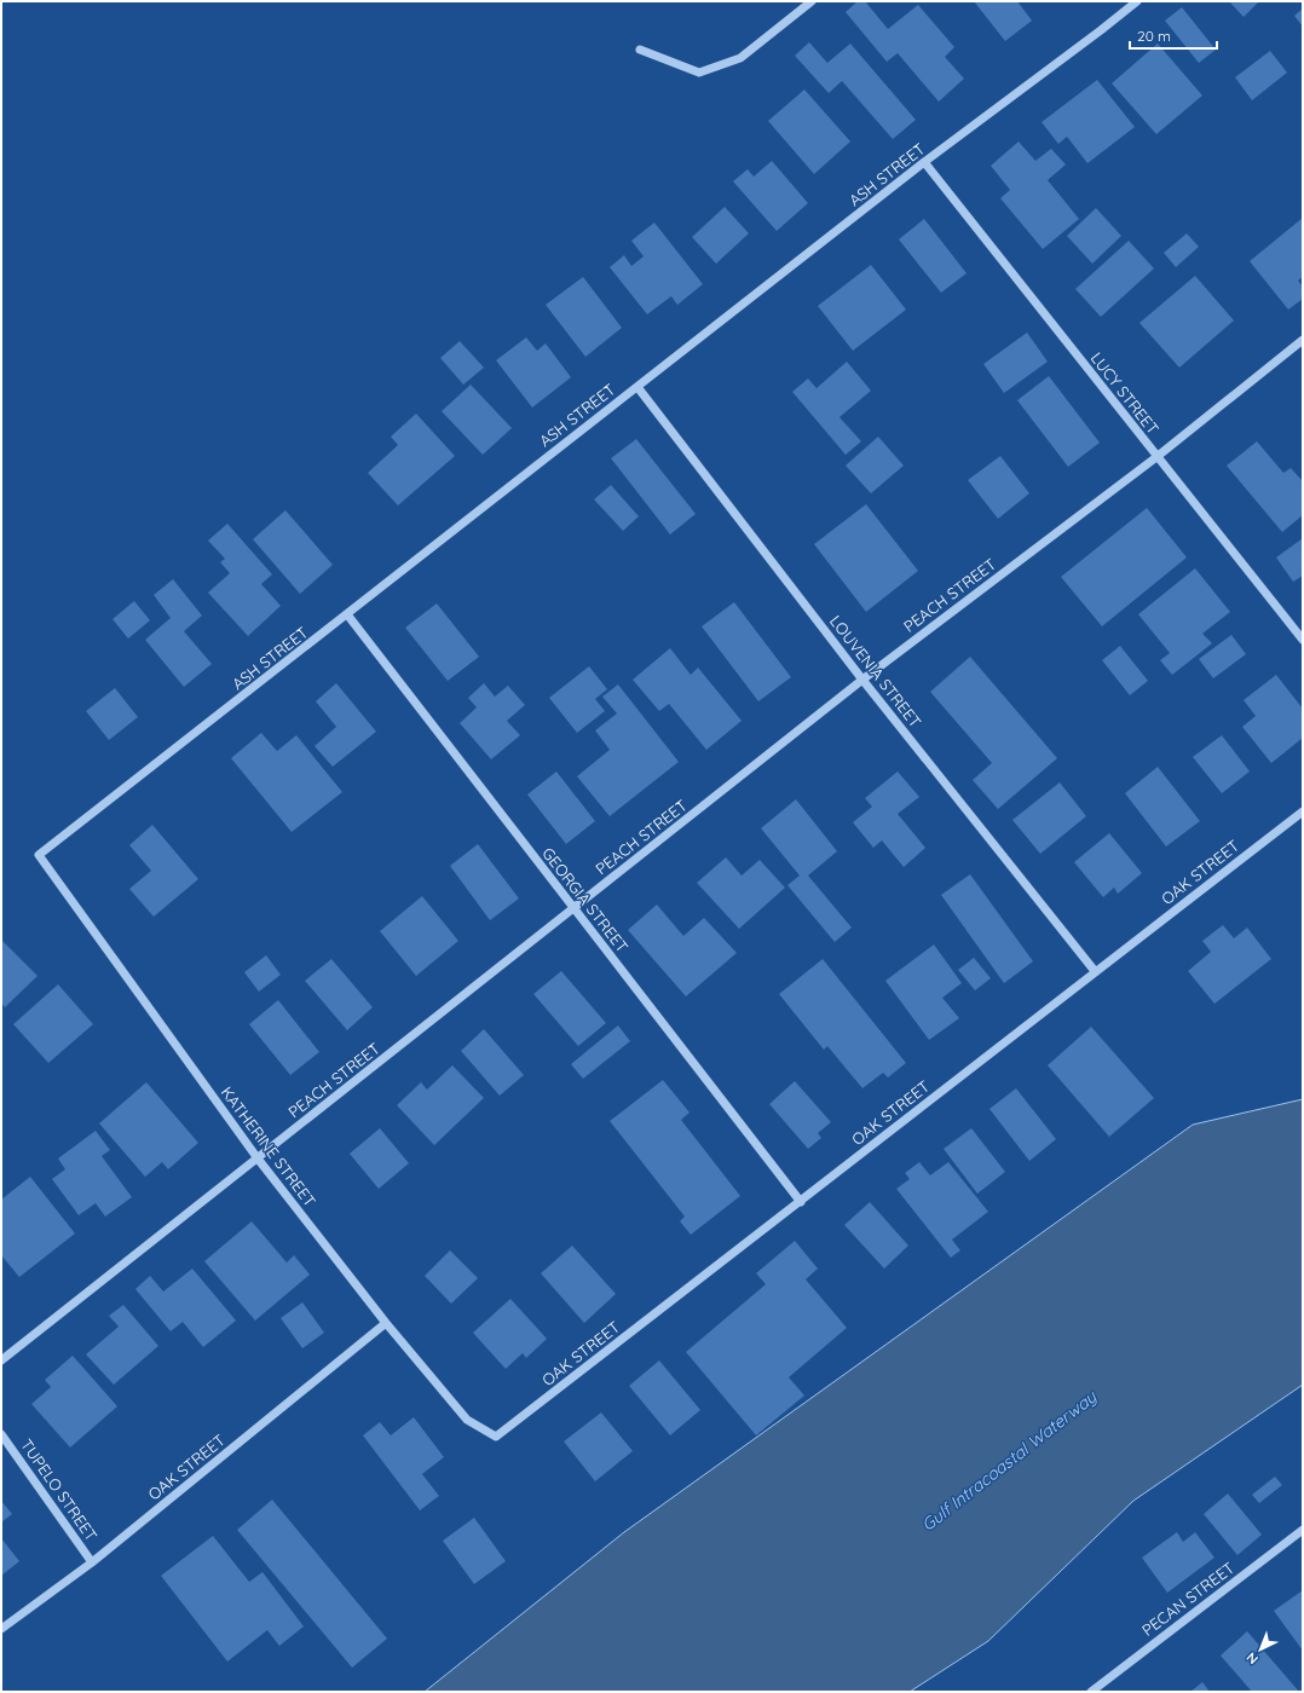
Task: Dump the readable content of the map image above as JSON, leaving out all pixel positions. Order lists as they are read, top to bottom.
{
  "streets": {
    "street": [
      "ASH STREET",
      "LUCY STREET",
      "PEACH STREET",
      "LOUVENIA STREET",
      "OAK STREET",
      "GEORGIA STREET",
      "KATHERINE STREET",
      "TUPELO STREET",
      "PECAN STREET"
    ]
  },
  "crossings": [
    ["ASH STREET", "LUCY STREET"],
    ["ASH STREET", "LOUVENIA STREET"],
    ["ASH STREET", "GEORGIA STREET"],
    ["ASH STREET", "KATHERINE STREET"],
    ["LUCY STREET", "PEACH STREET"],
    ["PEACH STREET", "LOUVENIA STREET"],
    ["PEACH STREET", "GEORGIA STREET"],
    ["PEACH STREET", "KATHERINE STREET"],
    ["LOUVENIA STREET", "OAK STREET"],
    ["OAK STREET", "GEORGIA STREET"],
    ["OAK STREET", "KATHERINE STREET"],
    ["OAK STREET", "TUPELO STREET"]
  ],
  "water": ["Gulf Intracoastal Waterway"],
  "scale_bar": "20 m",
  "north": "bottom left"
}
